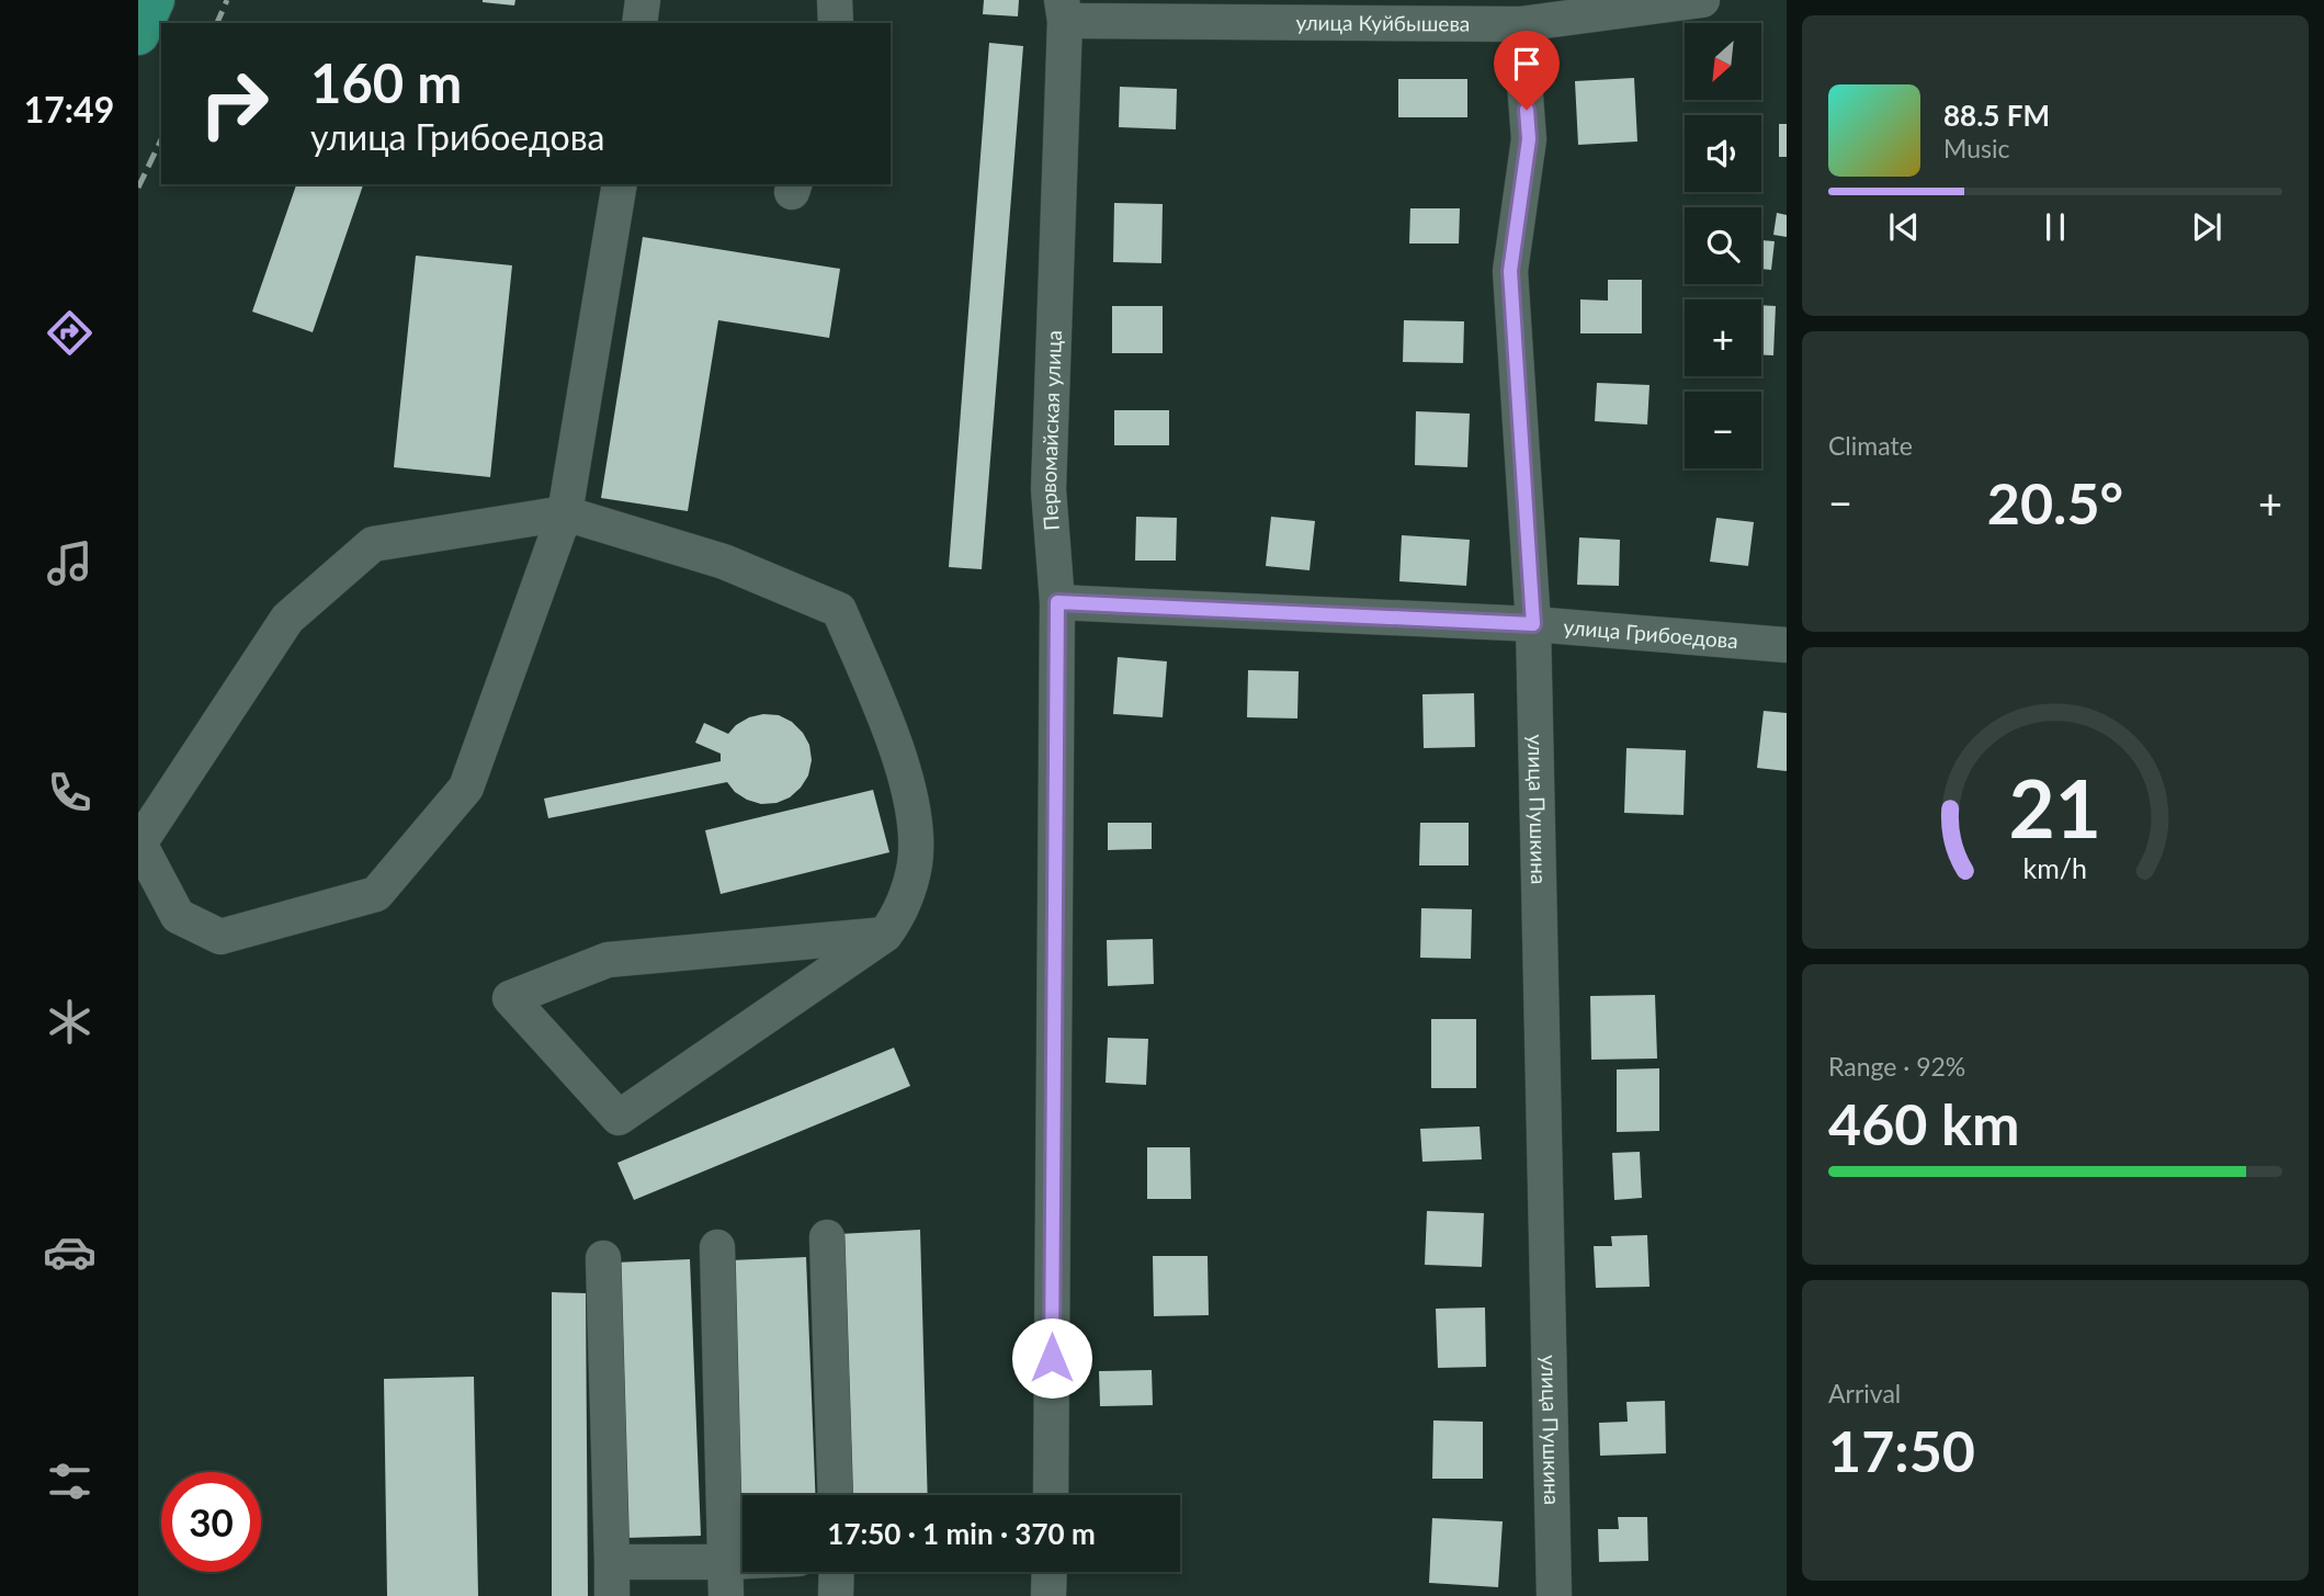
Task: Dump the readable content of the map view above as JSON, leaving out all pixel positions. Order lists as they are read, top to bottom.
{
  "streets": {
    "street": [
      "улица Куйбышева",
      "Первомайская улица",
      "улица Грибоедова",
      "улица Пушкина"
    ]
  },
  "crossings": [
    ["улица Куйбышева", "Первомайская улица"],
    ["улица Куйбышева", "улица Пушкина"],
    ["Первомайская улица", "улица Грибоедова"],
    ["улица Грибоедова", "улица Пушкина"]
  ],
  "north": "bottom left",
  "page": {
    "tabs": "17:49",
    "map_buttons": ["+", "−"],
    "turn": ["160 m", "улица Грибоедова"],
    "song": ["88.5 FM", "Music"],
    "tile": [
      "Climate",
      ["Range · 92%", "460 km"],
      ["Arrival", "17:50"]
    ],
    "heat": ["−", "20.5°", "+"],
    "limit": "30",
    "trip": "17:50 · 1 min · 370 m",
    "gauge": ["21", "km/h"]
  }
}
